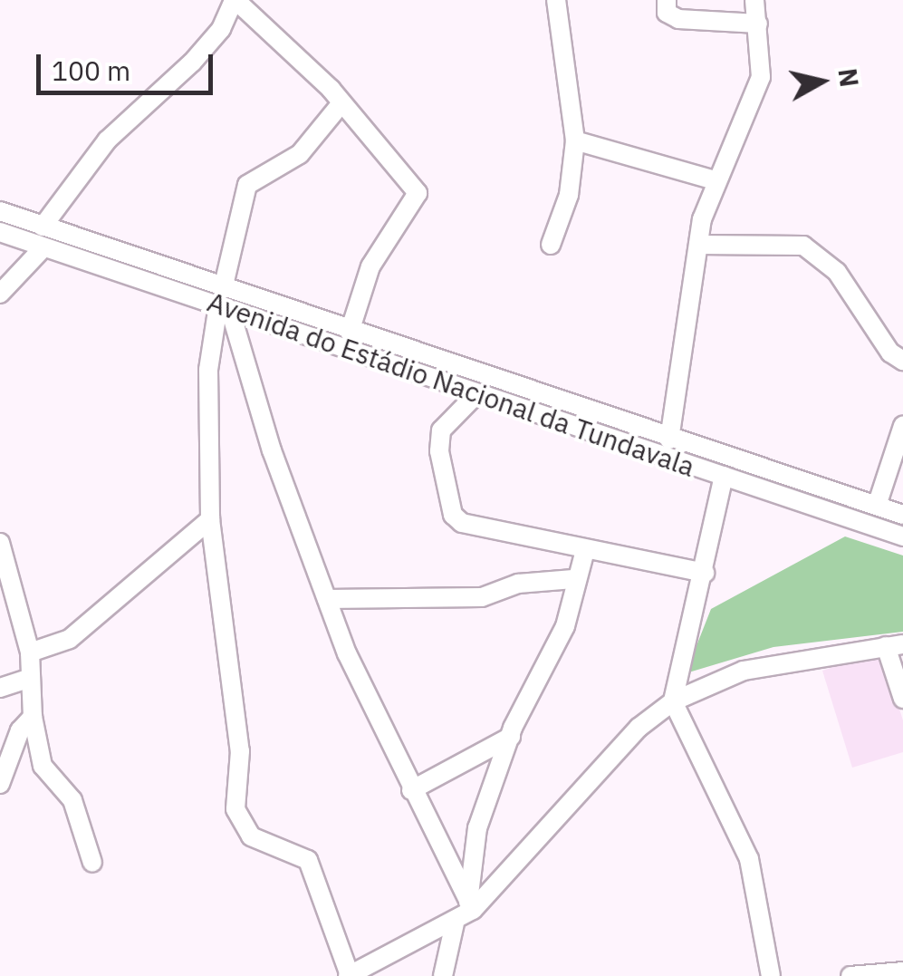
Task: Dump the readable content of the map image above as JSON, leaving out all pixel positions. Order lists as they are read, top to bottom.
{
  "streets": {
    "street": ["Avenida do Estádio Nacional da Tundavala"]
  },
  "scale_bar": "100 m",
  "north": "right"
}
